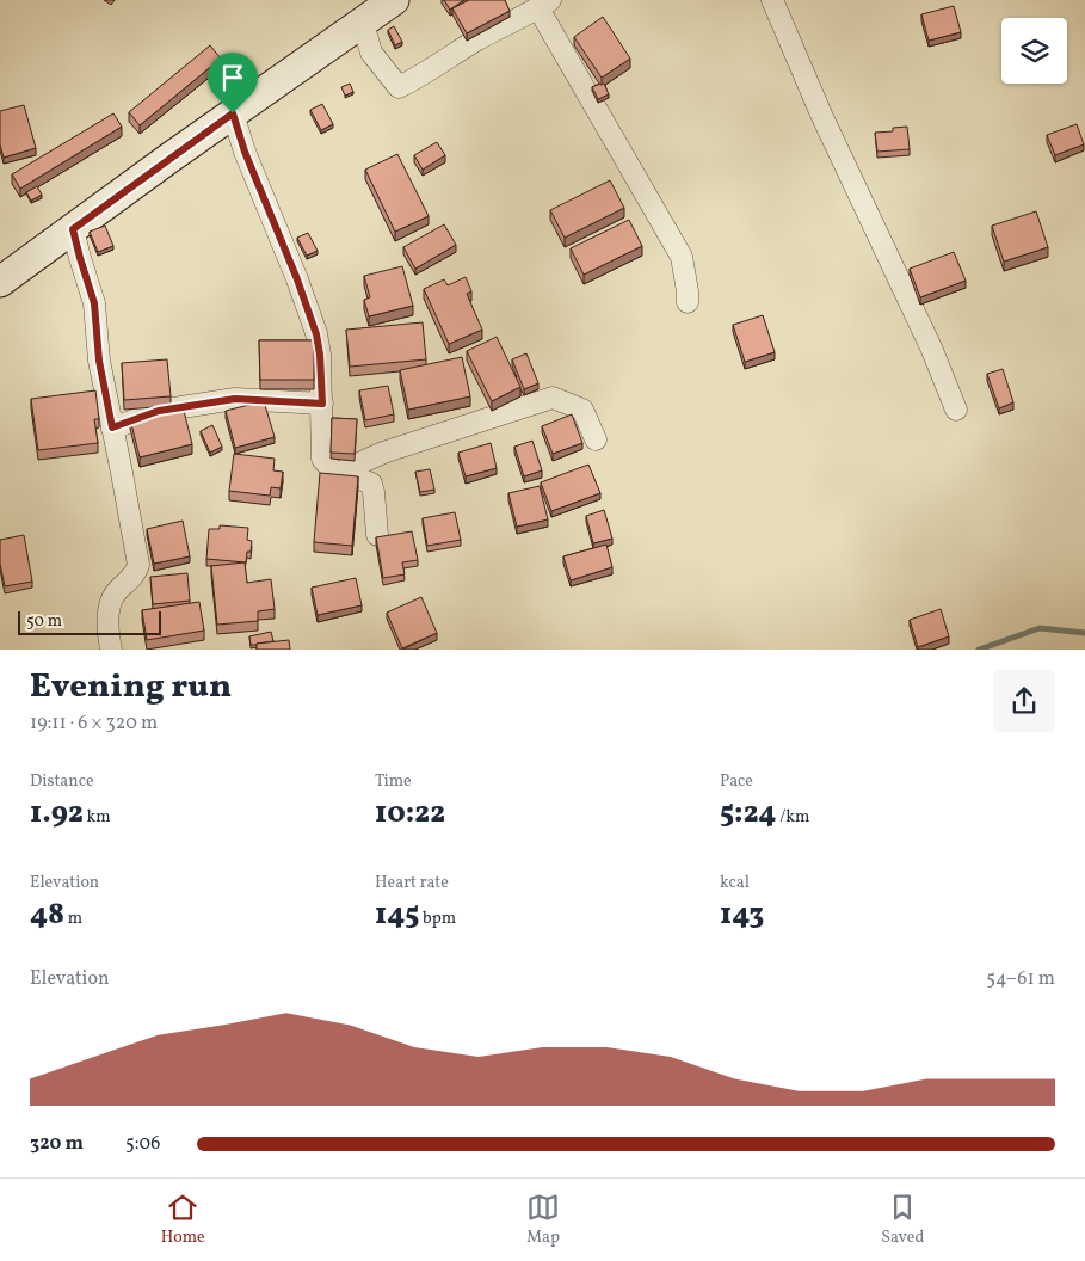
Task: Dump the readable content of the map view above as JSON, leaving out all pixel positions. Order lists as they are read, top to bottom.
{
  "scale_bar": "50 m",
  "page": {
    "scale": "50 m",
    "heading": ["Evening run", "19:11 · 6 × 320 m"],
    "stats": [
      ["Distance", "1.92 km"],
      ["Time", "10:22"],
      ["Pace", "5:24 /km"],
      ["Elevation", "48 m"],
      ["Heart rate", "145 bpm"],
      ["kcal", "143"]
    ],
    "chart": ["Elevation", "54–61 m"],
    "list": [
      {
        "name": "320 m",
        "note": "5:06"
      }
    ],
    "tabs": ["Home", "Map", "Saved"]
  }
}
